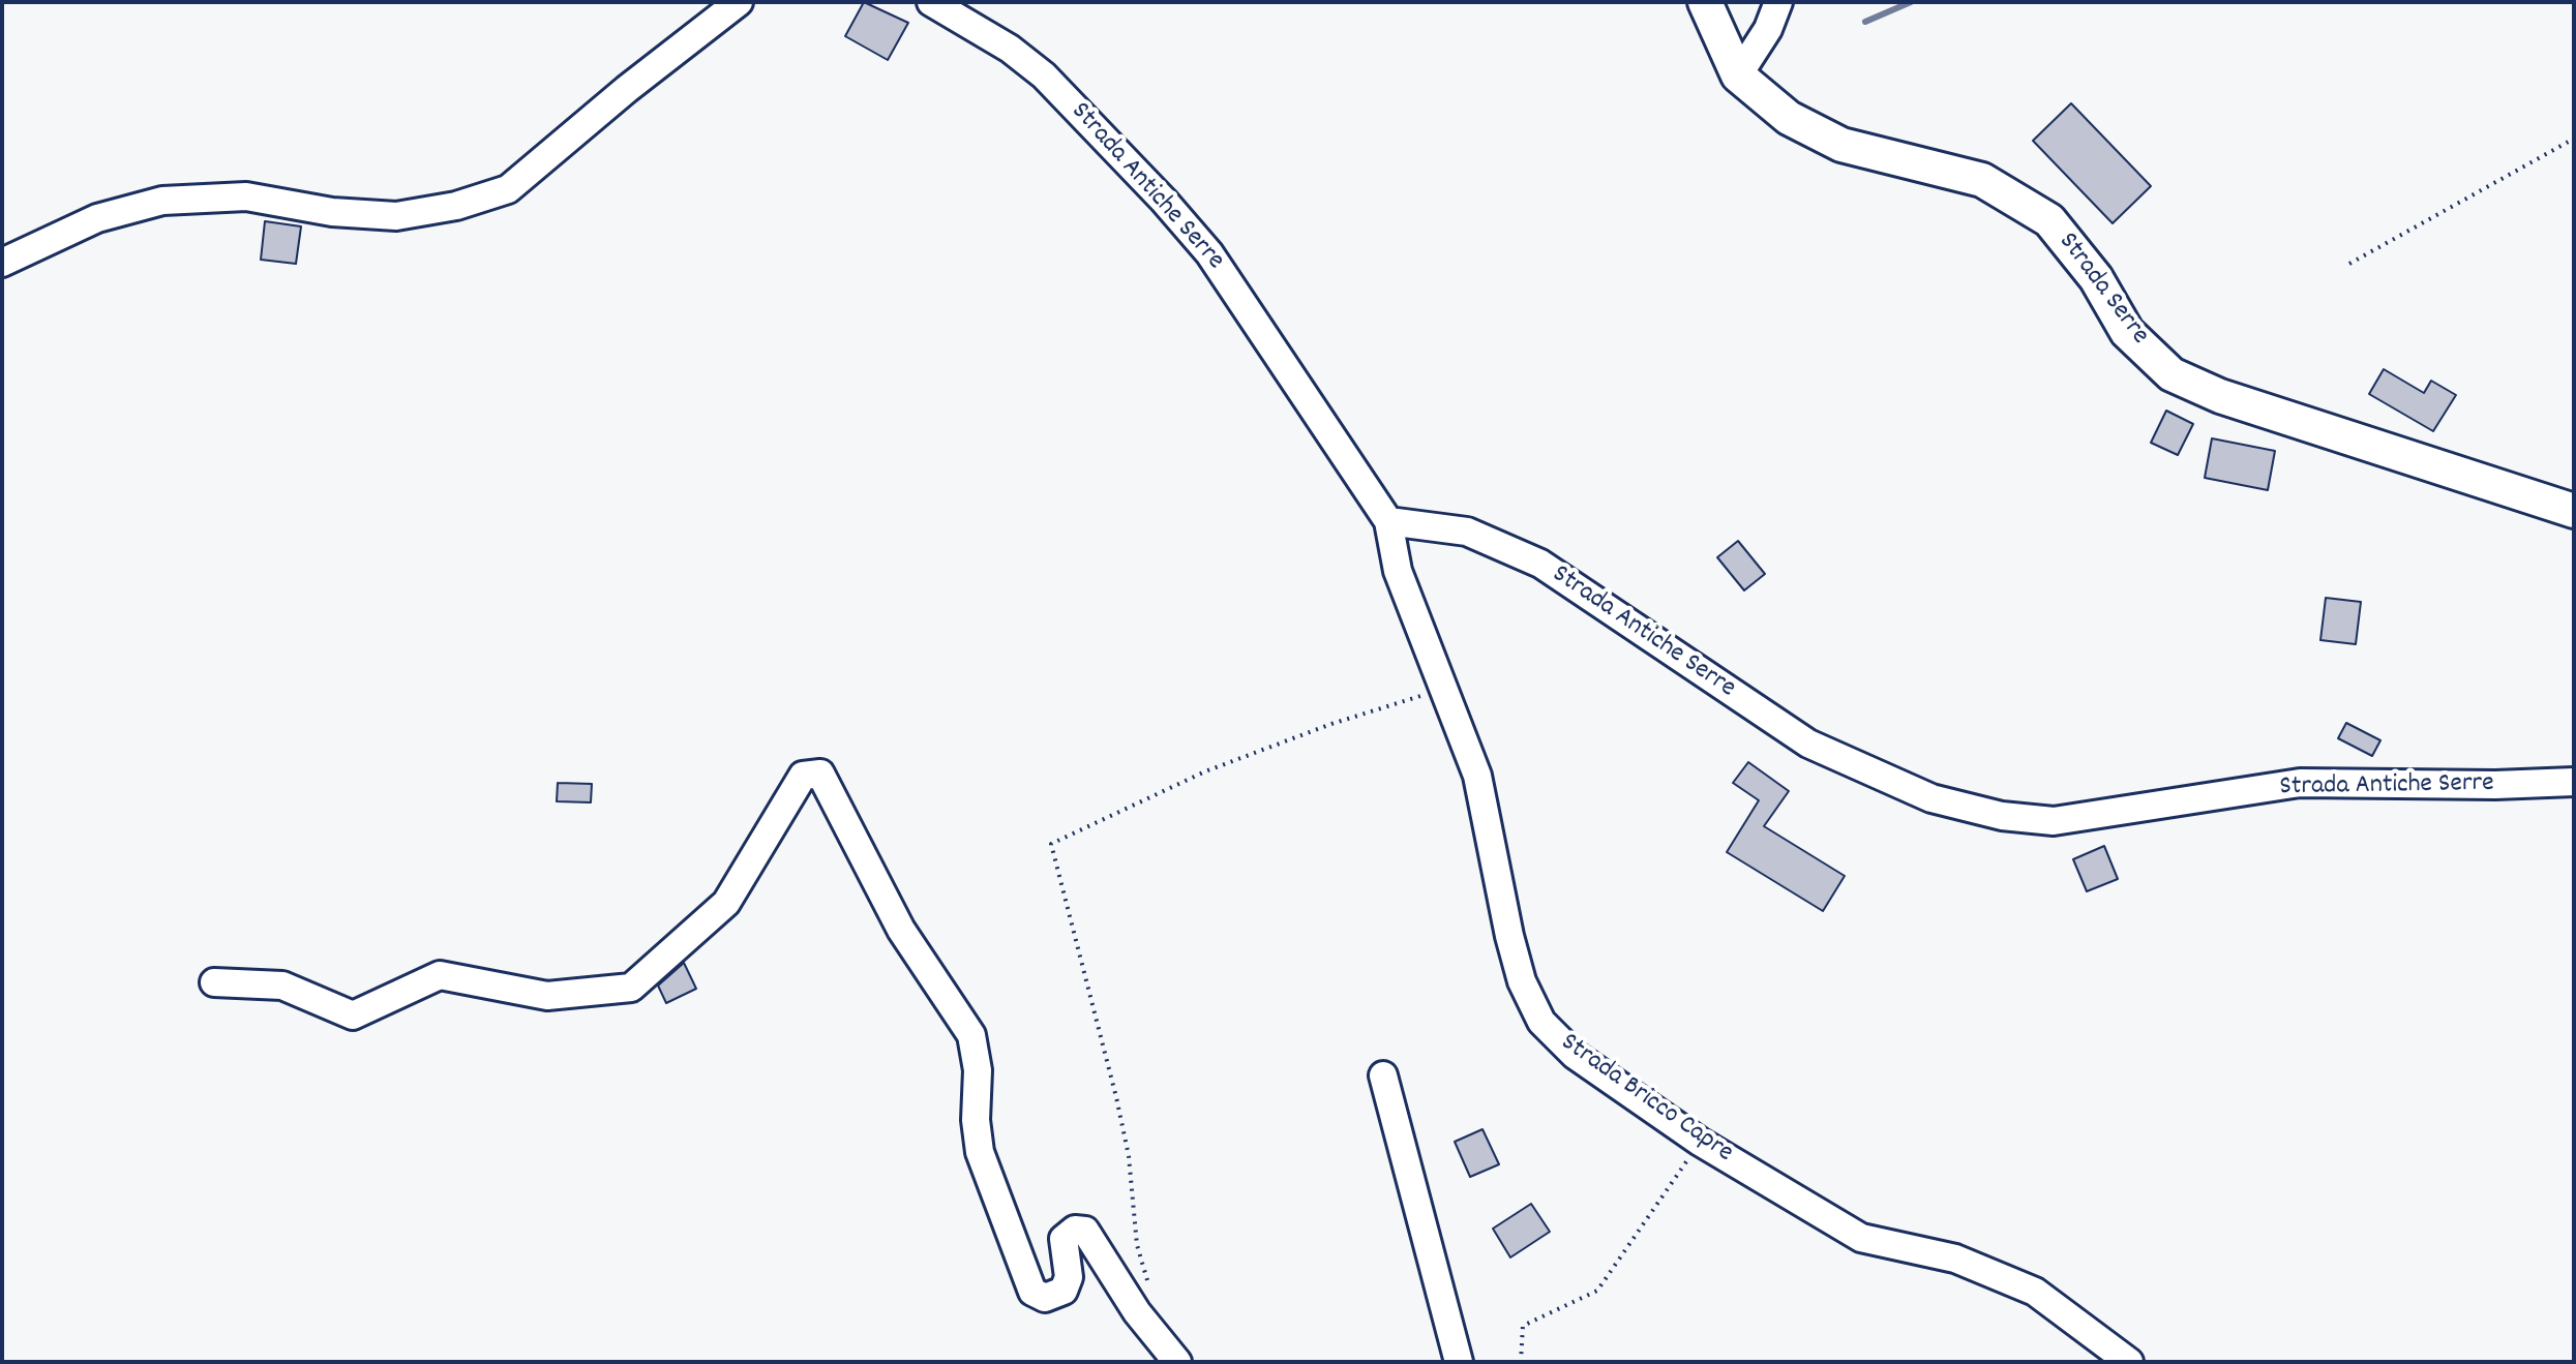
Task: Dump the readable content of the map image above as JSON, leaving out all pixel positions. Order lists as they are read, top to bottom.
{
  "streets": {
    "main road": ["Strada Serre"],
    "street": ["Strada Antiche Serre", "Strada Bricco Capre"]
  },
  "crossings": [
    ["Strada Antiche Serre", "Strada Bricco Capre"]
  ]
}
